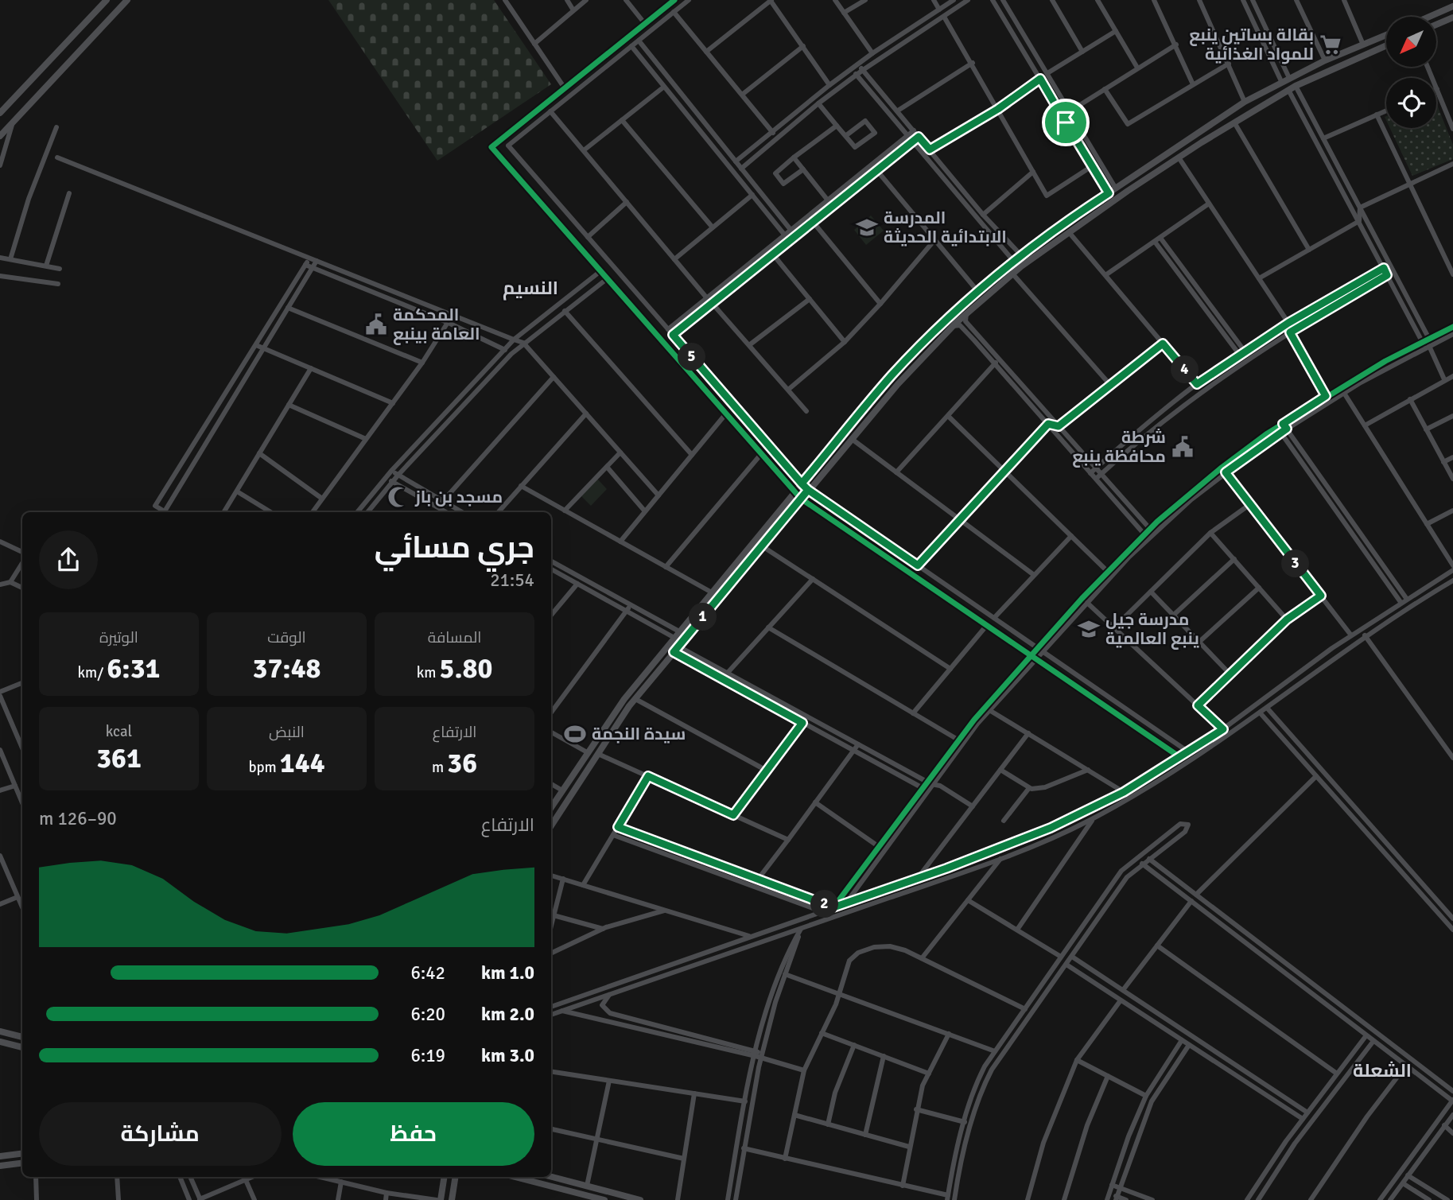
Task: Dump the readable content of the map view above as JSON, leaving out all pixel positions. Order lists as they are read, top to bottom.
{
  "districts": ["النسيم", "الشعلة"],
  "places": {
    "supermarket": ["بقالة بساتين ينبع للمواد الغذائية"],
    "school or university": ["المدرسة الابتدائية الحديثة", "مدرسة جيل ينبع العالمية"],
    "public building": ["المحكمة العامة بينبع", "شرطة محافظة ينبع"],
    "mosque": ["مسجد بن باز"],
    "sports": ["سيدة النجمة"]
  },
  "north": "bottom left",
  "page": {
    "pins": [
      "5",
      "4",
      "3",
      "1",
      "2"
    ],
    "heading": ["جري مسائي", "21:54"],
    "stats": [
      ["المسافة", "5.80 km"],
      ["الوقت", "37:48"],
      ["الوتيرة", "6:31 /km"],
      ["الارتفاع", "36 m"],
      ["النبض", "144 bpm"],
      ["kcal", "361"]
    ],
    "chart": ["الارتفاع", "90–126 m"],
    "list": [
      {
        "name": "1.0 km",
        "note": "6:42"
      },
      {
        "name": "2.0 km",
        "note": "6:20"
      },
      {
        "name": "3.0 km",
        "note": "6:19"
      }
    ],
    "buttons": ["حفظ", "مشاركة"]
  }
}
